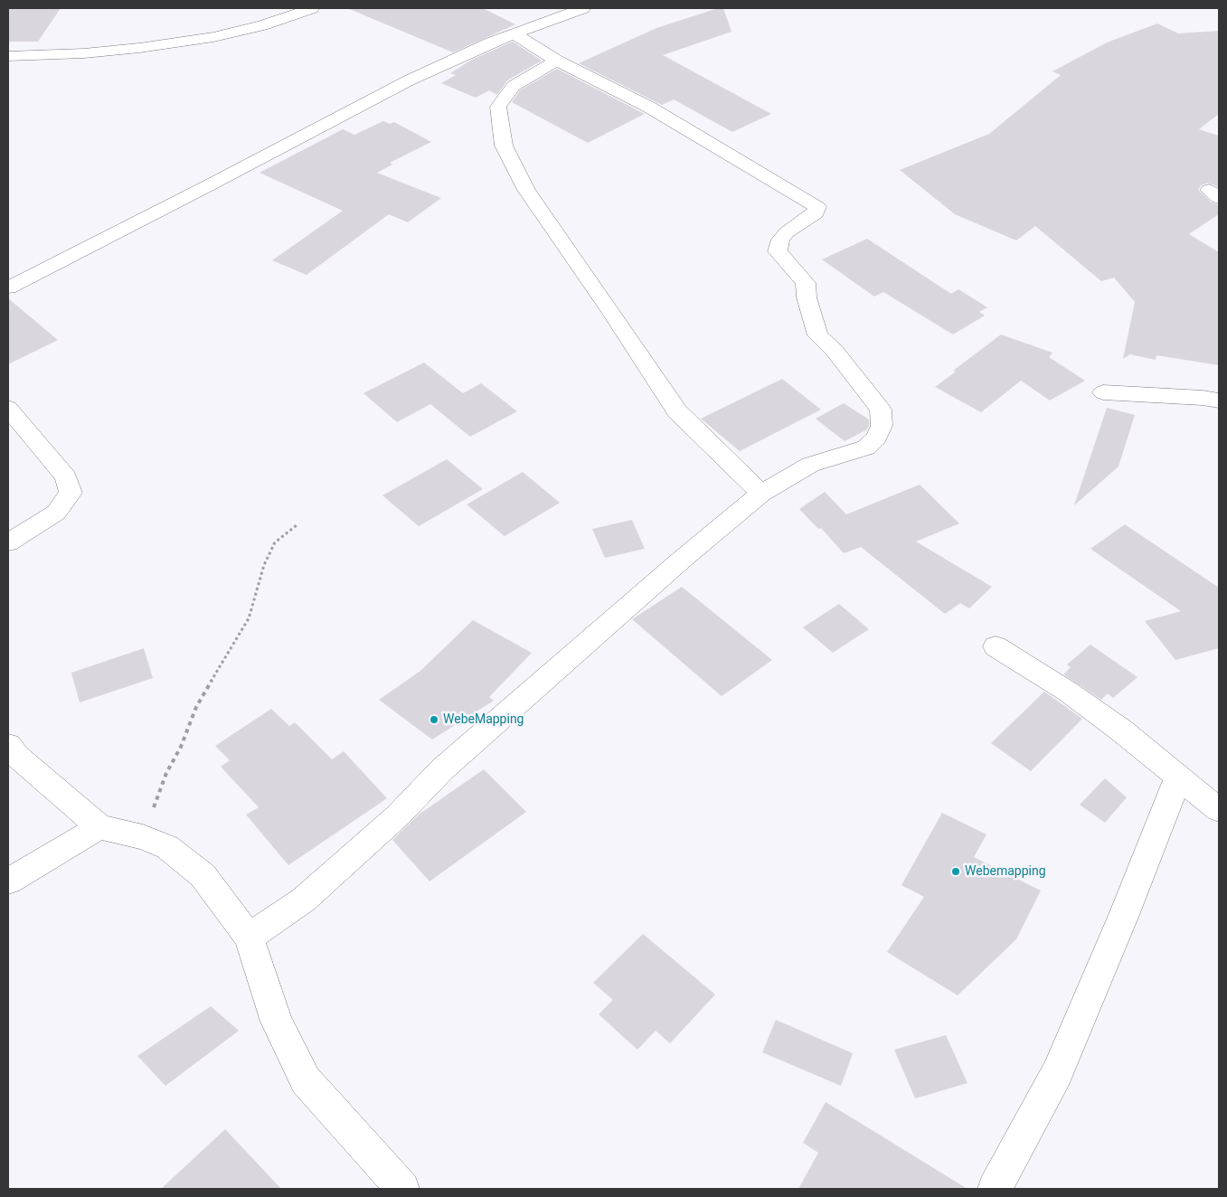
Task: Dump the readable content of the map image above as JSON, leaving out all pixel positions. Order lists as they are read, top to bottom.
{
  "places": ["WebeMapping", "Webemapping"]
}
